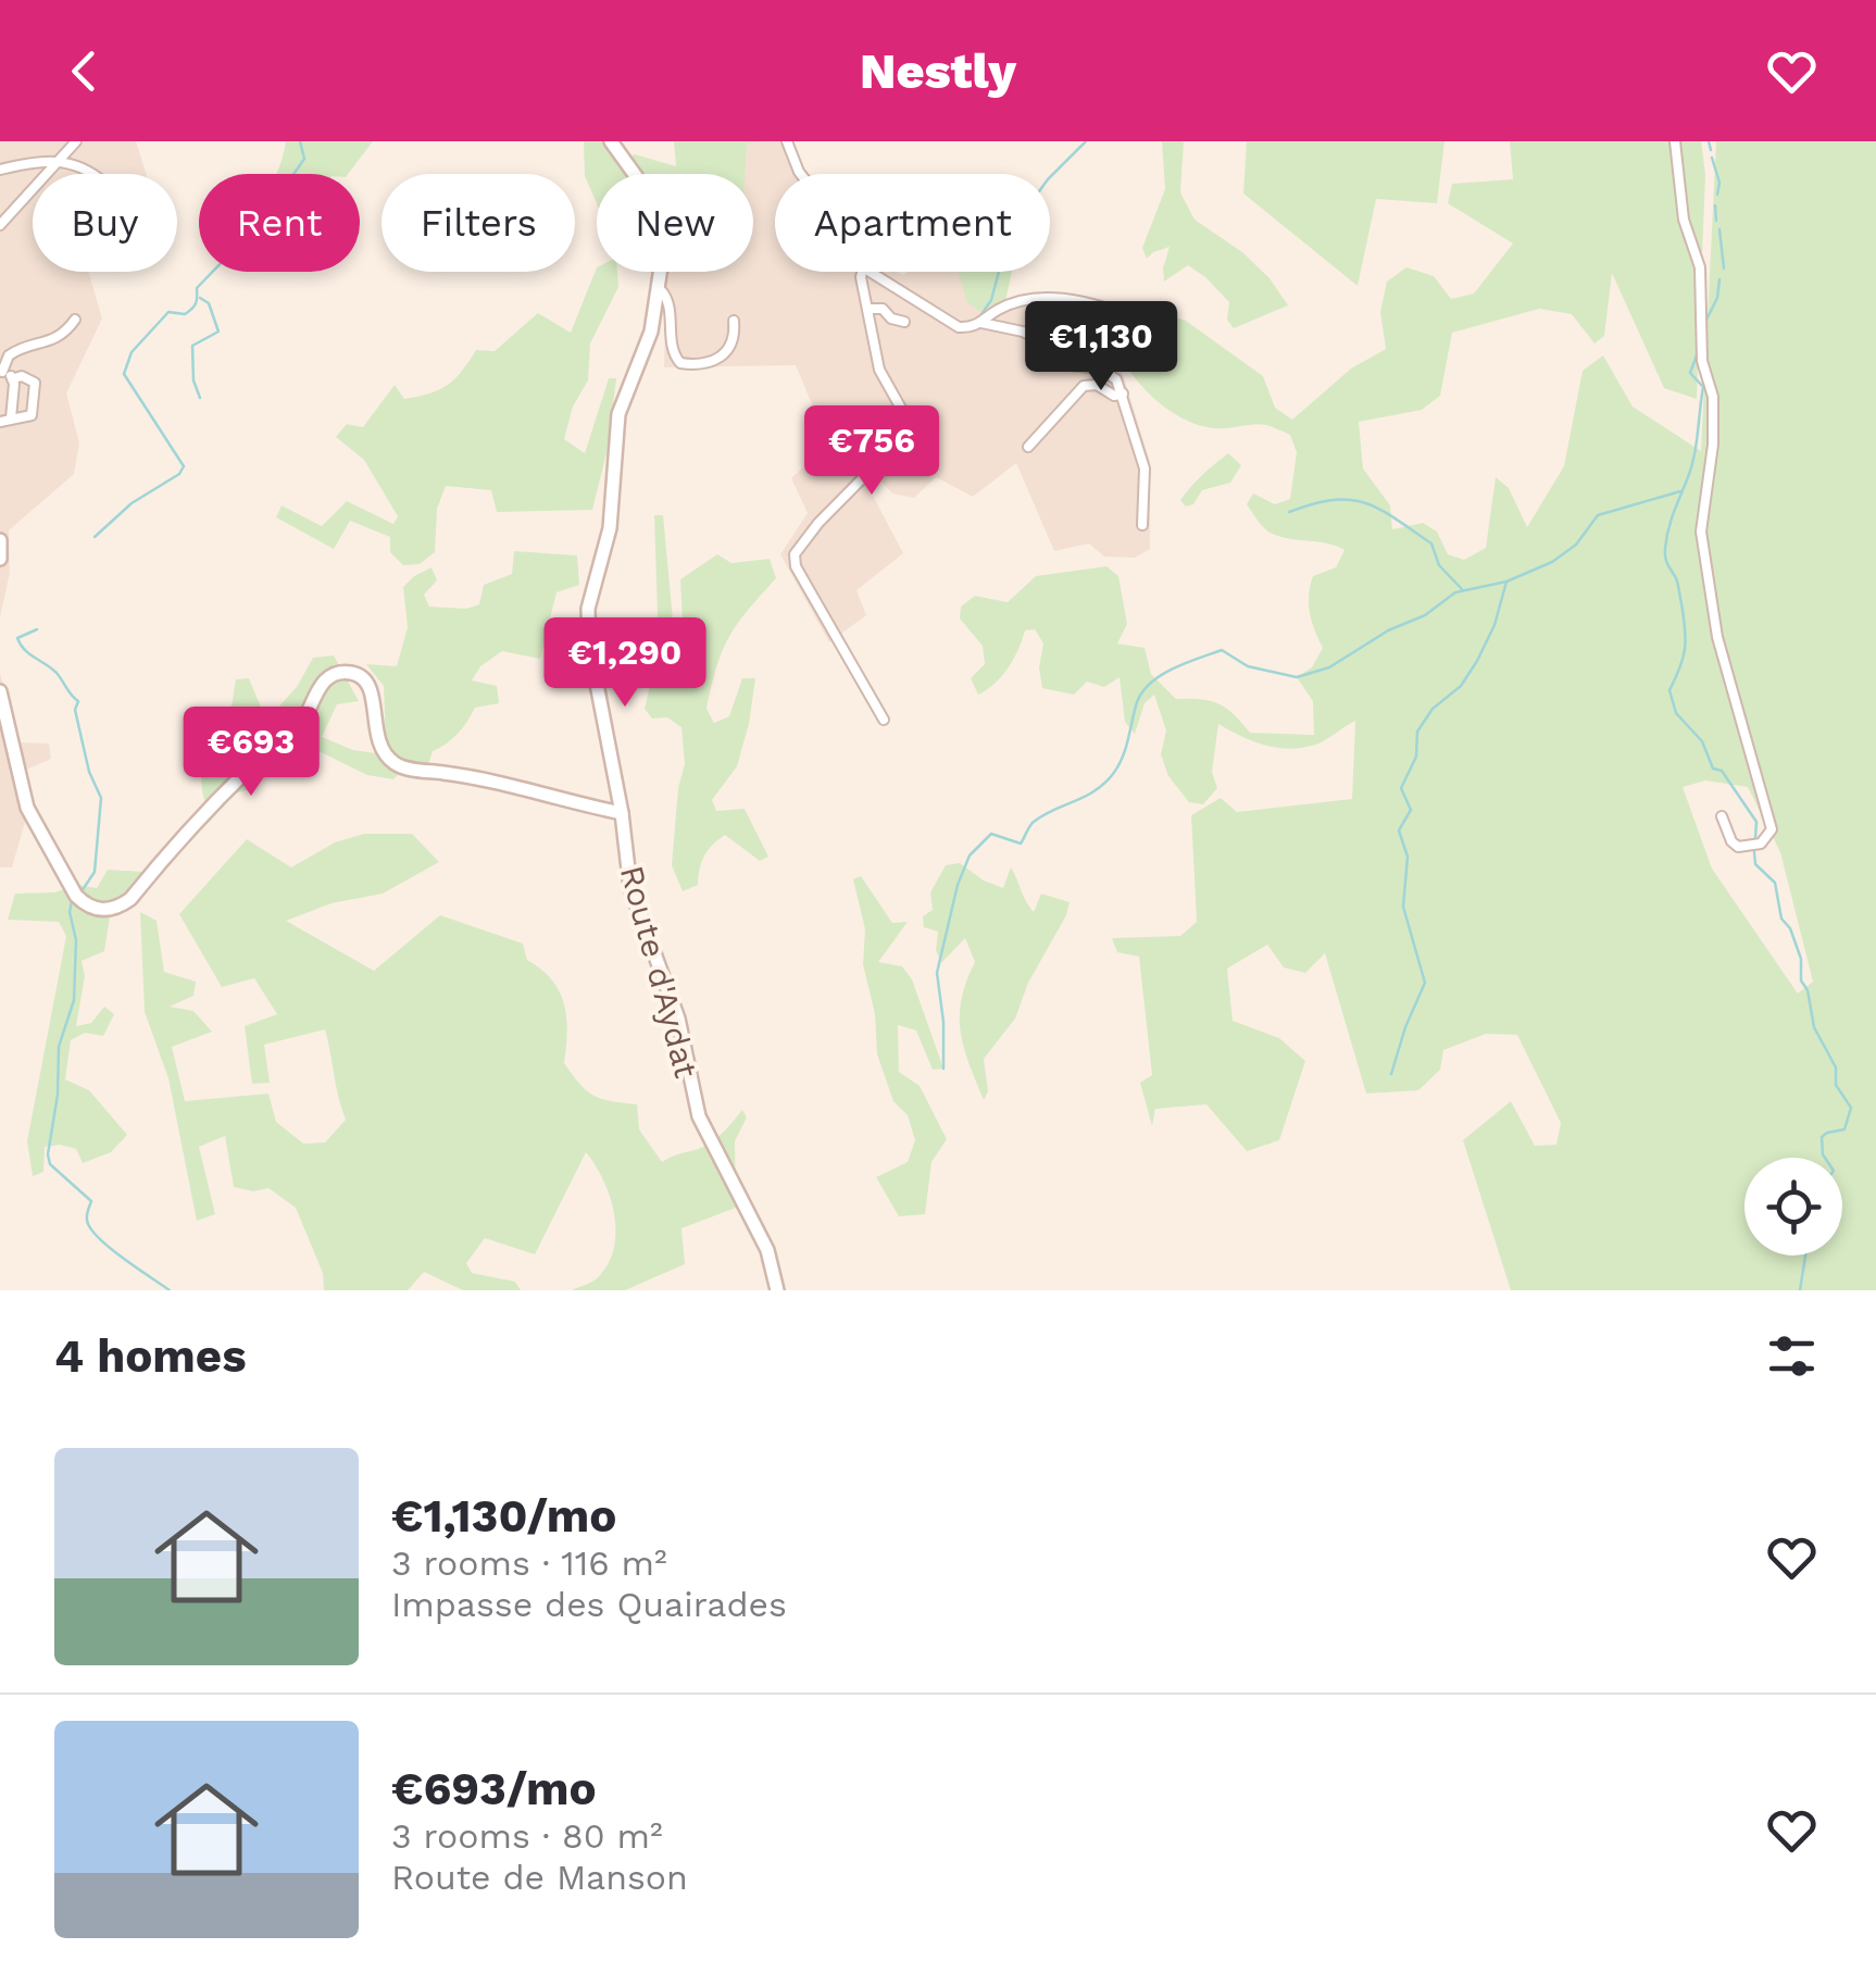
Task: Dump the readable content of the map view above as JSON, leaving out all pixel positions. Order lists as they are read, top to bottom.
{
  "streets": {
    "main road": ["Route d'Aydat"]
  },
  "page": {
    "header": "Nestly",
    "chip": [
      "Buy",
      "Rent",
      "Filters",
      "New",
      "Apartment"
    ],
    "price": [
      "€1,130",
      "€756",
      "€1,290",
      "€693"
    ],
    "heading": "4 homes",
    "list": [
      {
        "name": "€1,130/mo",
        "note": "3 rooms · 116 m² · Impasse des Quairades"
      },
      {
        "name": "€693/mo",
        "note": "3 rooms · 80 m² · Route de Manson"
      }
    ]
  }
}
